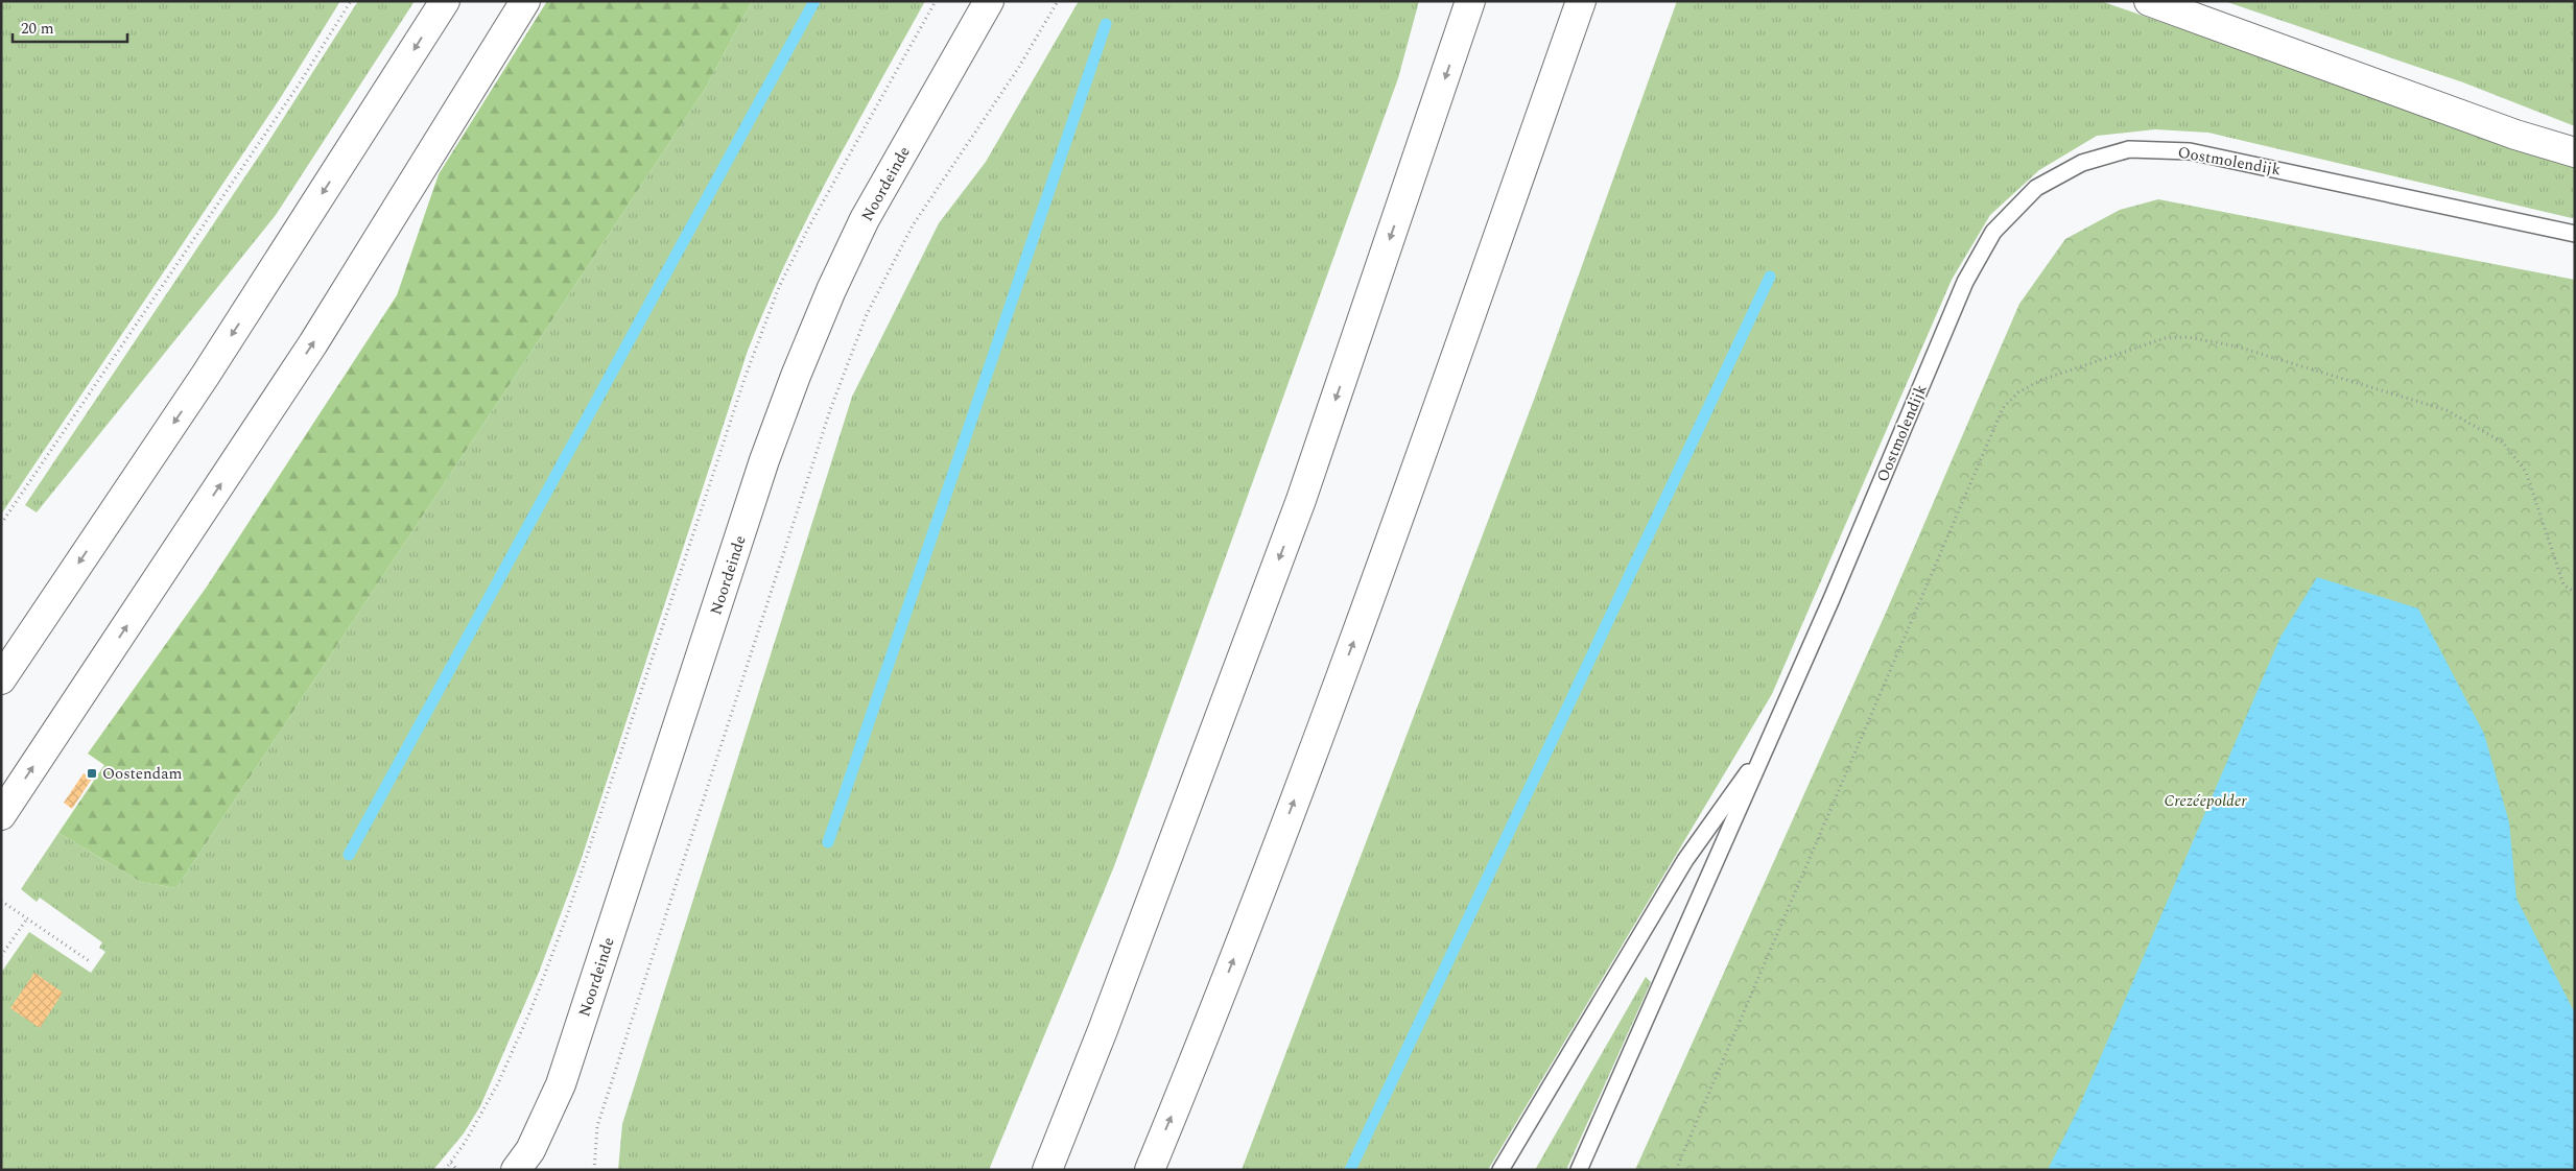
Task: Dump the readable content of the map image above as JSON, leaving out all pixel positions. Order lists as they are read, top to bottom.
{
  "streets": {
    "main road": ["Noordeinde"],
    "lane": ["Oostmolendijk"]
  },
  "parks": ["Crezéepolder"],
  "places": {
    "transit": ["Oostendam"]
  },
  "scale_bar": "20 m"
}
